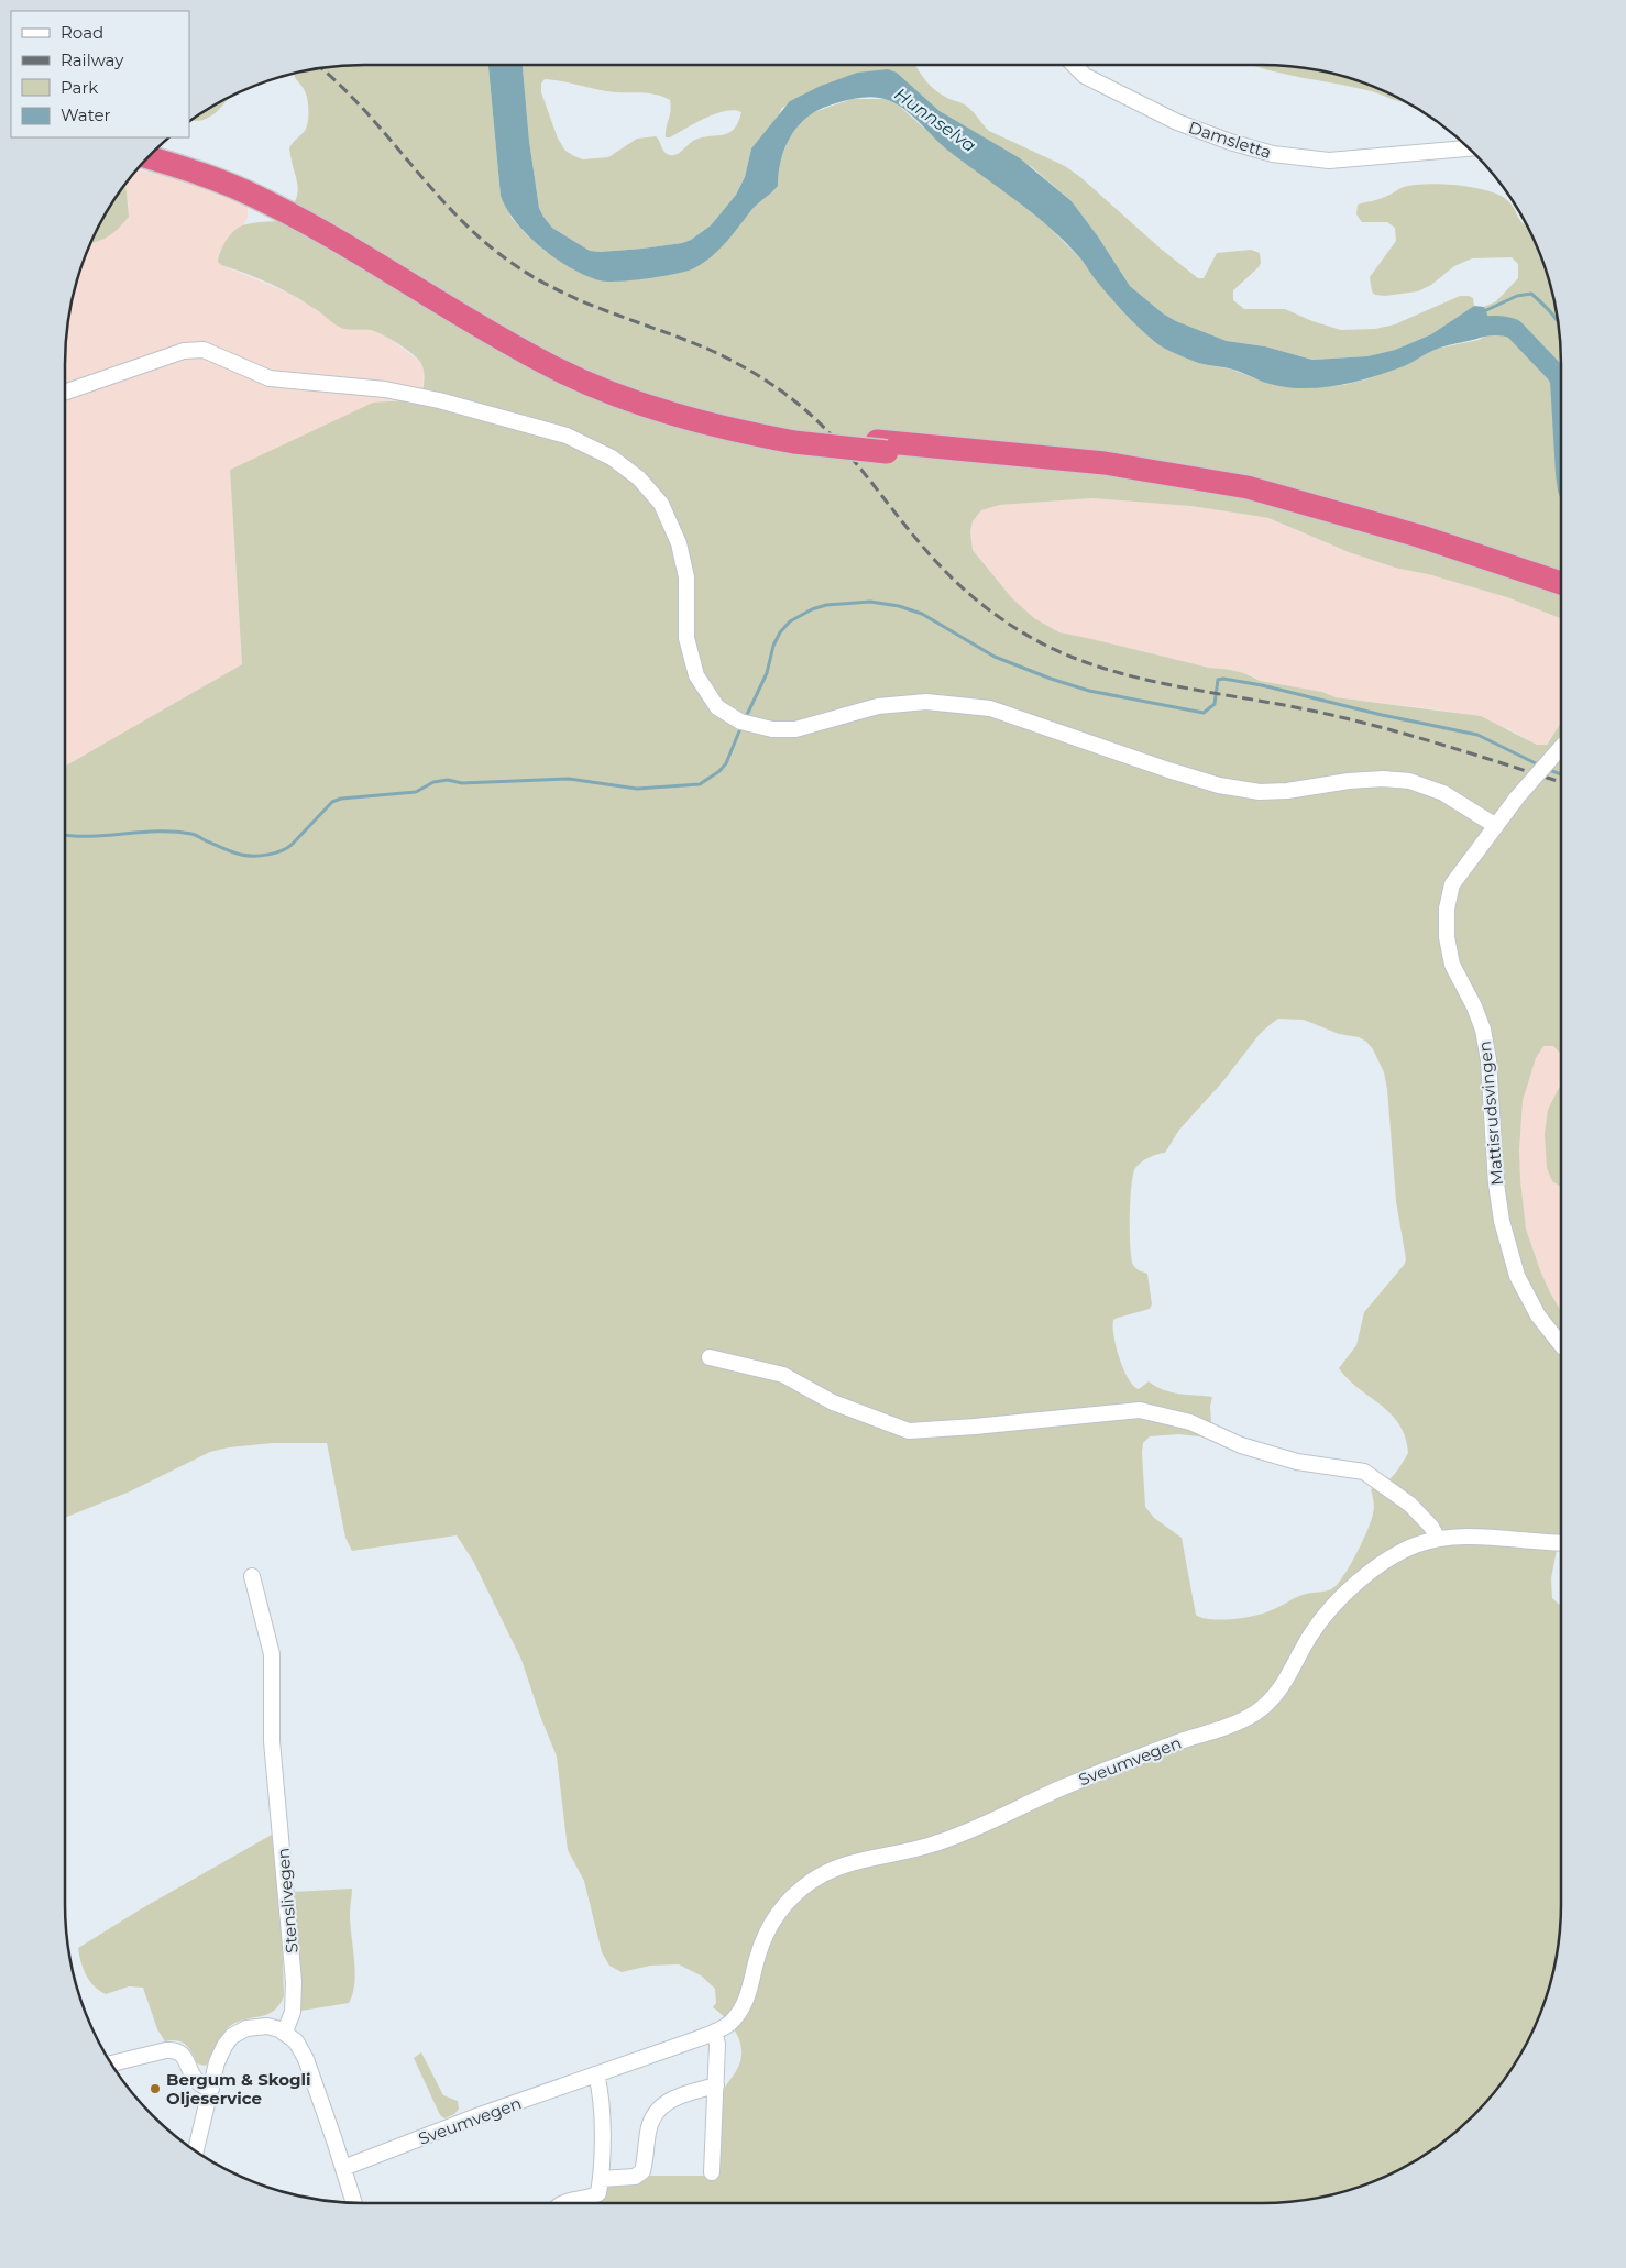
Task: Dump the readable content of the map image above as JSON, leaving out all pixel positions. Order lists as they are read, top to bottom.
{
  "streets": {
    "street": [
      "Damsletta",
      "Mattisrudsvingen",
      "Sveumvegen",
      "Stenslivegen"
    ]
  },
  "water": ["Hunnselva"],
  "places": ["Bergum & Skogli Oljeservice"],
  "legend": [
    "Road",
    "Railway",
    "Park",
    "Water"
  ]
}
